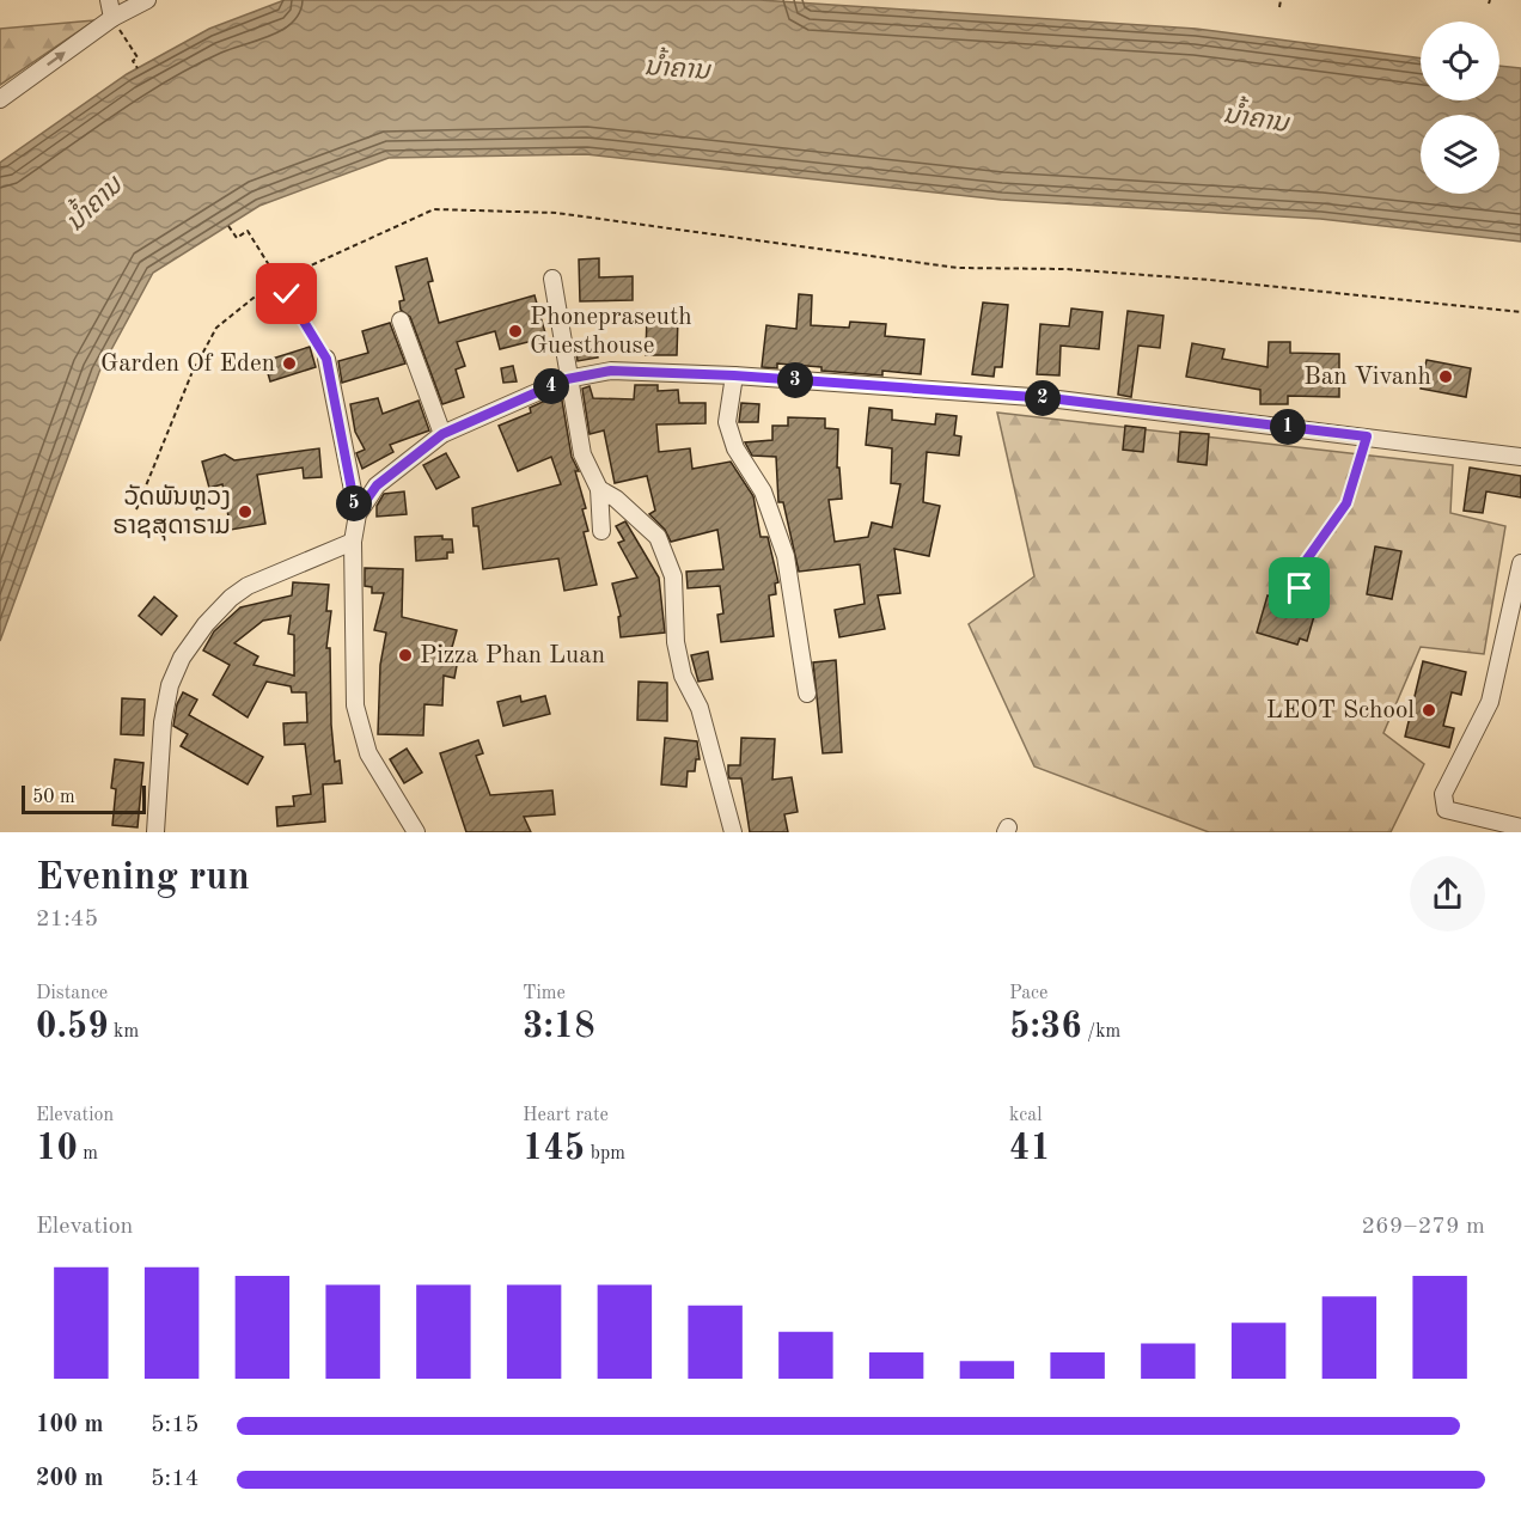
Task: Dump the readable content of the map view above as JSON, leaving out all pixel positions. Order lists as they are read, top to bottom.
{
  "water": ["ນ້ຳຄານ"],
  "places": [
    "Phonepraseuth Guesthouse",
    "Garden Of Eden",
    "Ban Vivanh",
    "ວັດພັນຫຼວງ ຣາຊສຸດາຣາມ",
    "Pizza Phan Luan",
    "LEOT School"
  ],
  "scale_bar": "50 m",
  "page": {
    "pins": [
      "3",
      "4",
      "2",
      "1",
      "5"
    ],
    "scale": "50 m",
    "heading": ["Evening run", "21:45"],
    "stats": [
      ["Distance", "0.59 km"],
      ["Time", "3:18"],
      ["Pace", "5:36 /km"],
      ["Elevation", "10 m"],
      ["Heart rate", "145 bpm"],
      ["kcal", "41"]
    ],
    "chart": ["Elevation", "269–279 m"],
    "list": [
      {
        "name": "100 m",
        "note": "5:15"
      },
      {
        "name": "200 m",
        "note": "5:14"
      }
    ]
  }
}
